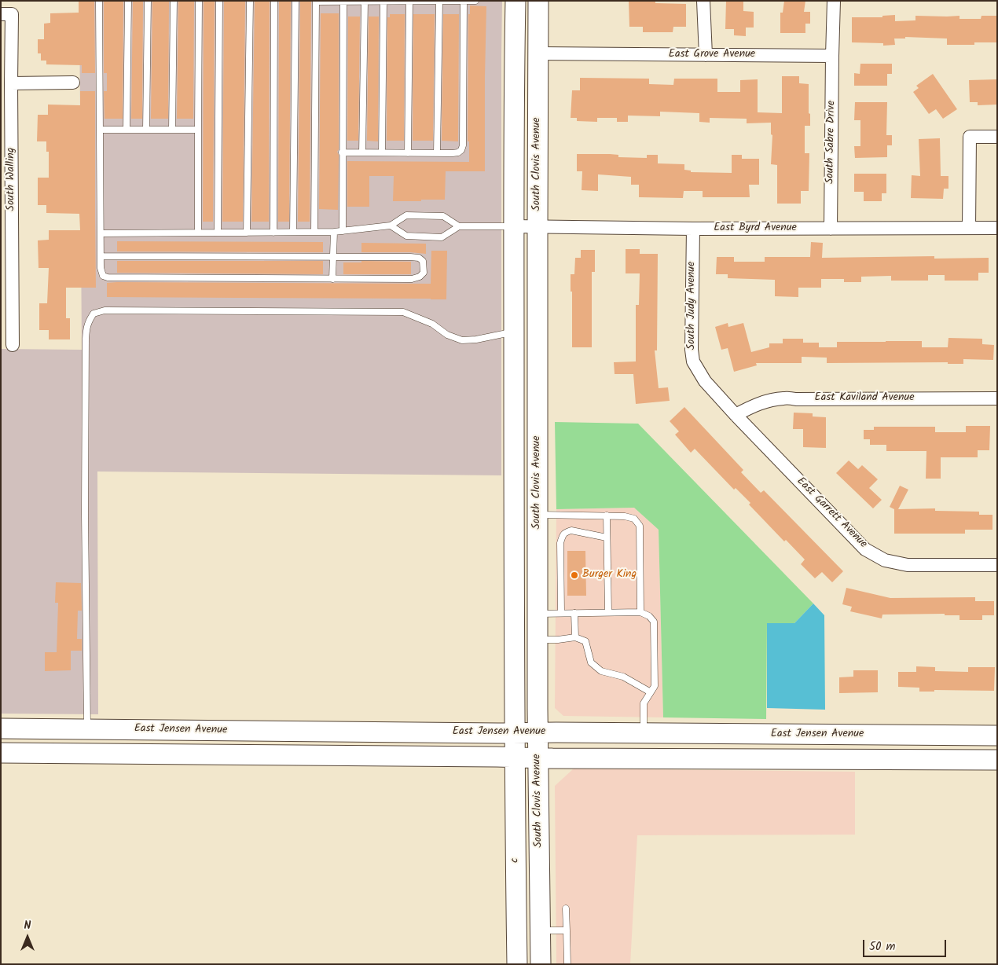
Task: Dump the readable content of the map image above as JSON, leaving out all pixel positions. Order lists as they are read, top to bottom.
{
  "streets": {
    "main road": ["South Clovis Avenue", "East Jensen Avenue", "c"],
    "street": [
      "East Grove Avenue",
      "South Sabre Drive",
      "South Walling",
      "East Byrd Avenue",
      "South Judy Avenue",
      "East Kaviland Avenue",
      "East Garrett Avenue"
    ]
  },
  "crossings": [
    ["East Grove Avenue", "South Sabre Drive"],
    ["East Grove Avenue", "South Clovis Avenue"],
    ["South Sabre Drive", "East Byrd Avenue"],
    ["South Clovis Avenue", "East Byrd Avenue"],
    ["South Clovis Avenue", "East Jensen Avenue"],
    ["East Byrd Avenue", "South Judy Avenue"],
    ["South Judy Avenue", "East Kaviland Avenue"],
    ["South Judy Avenue", "East Garrett Avenue"],
    ["East Kaviland Avenue", "East Garrett Avenue"]
  ],
  "places": ["Burger King"],
  "scale_bar": "50 m",
  "north": "top"
}
